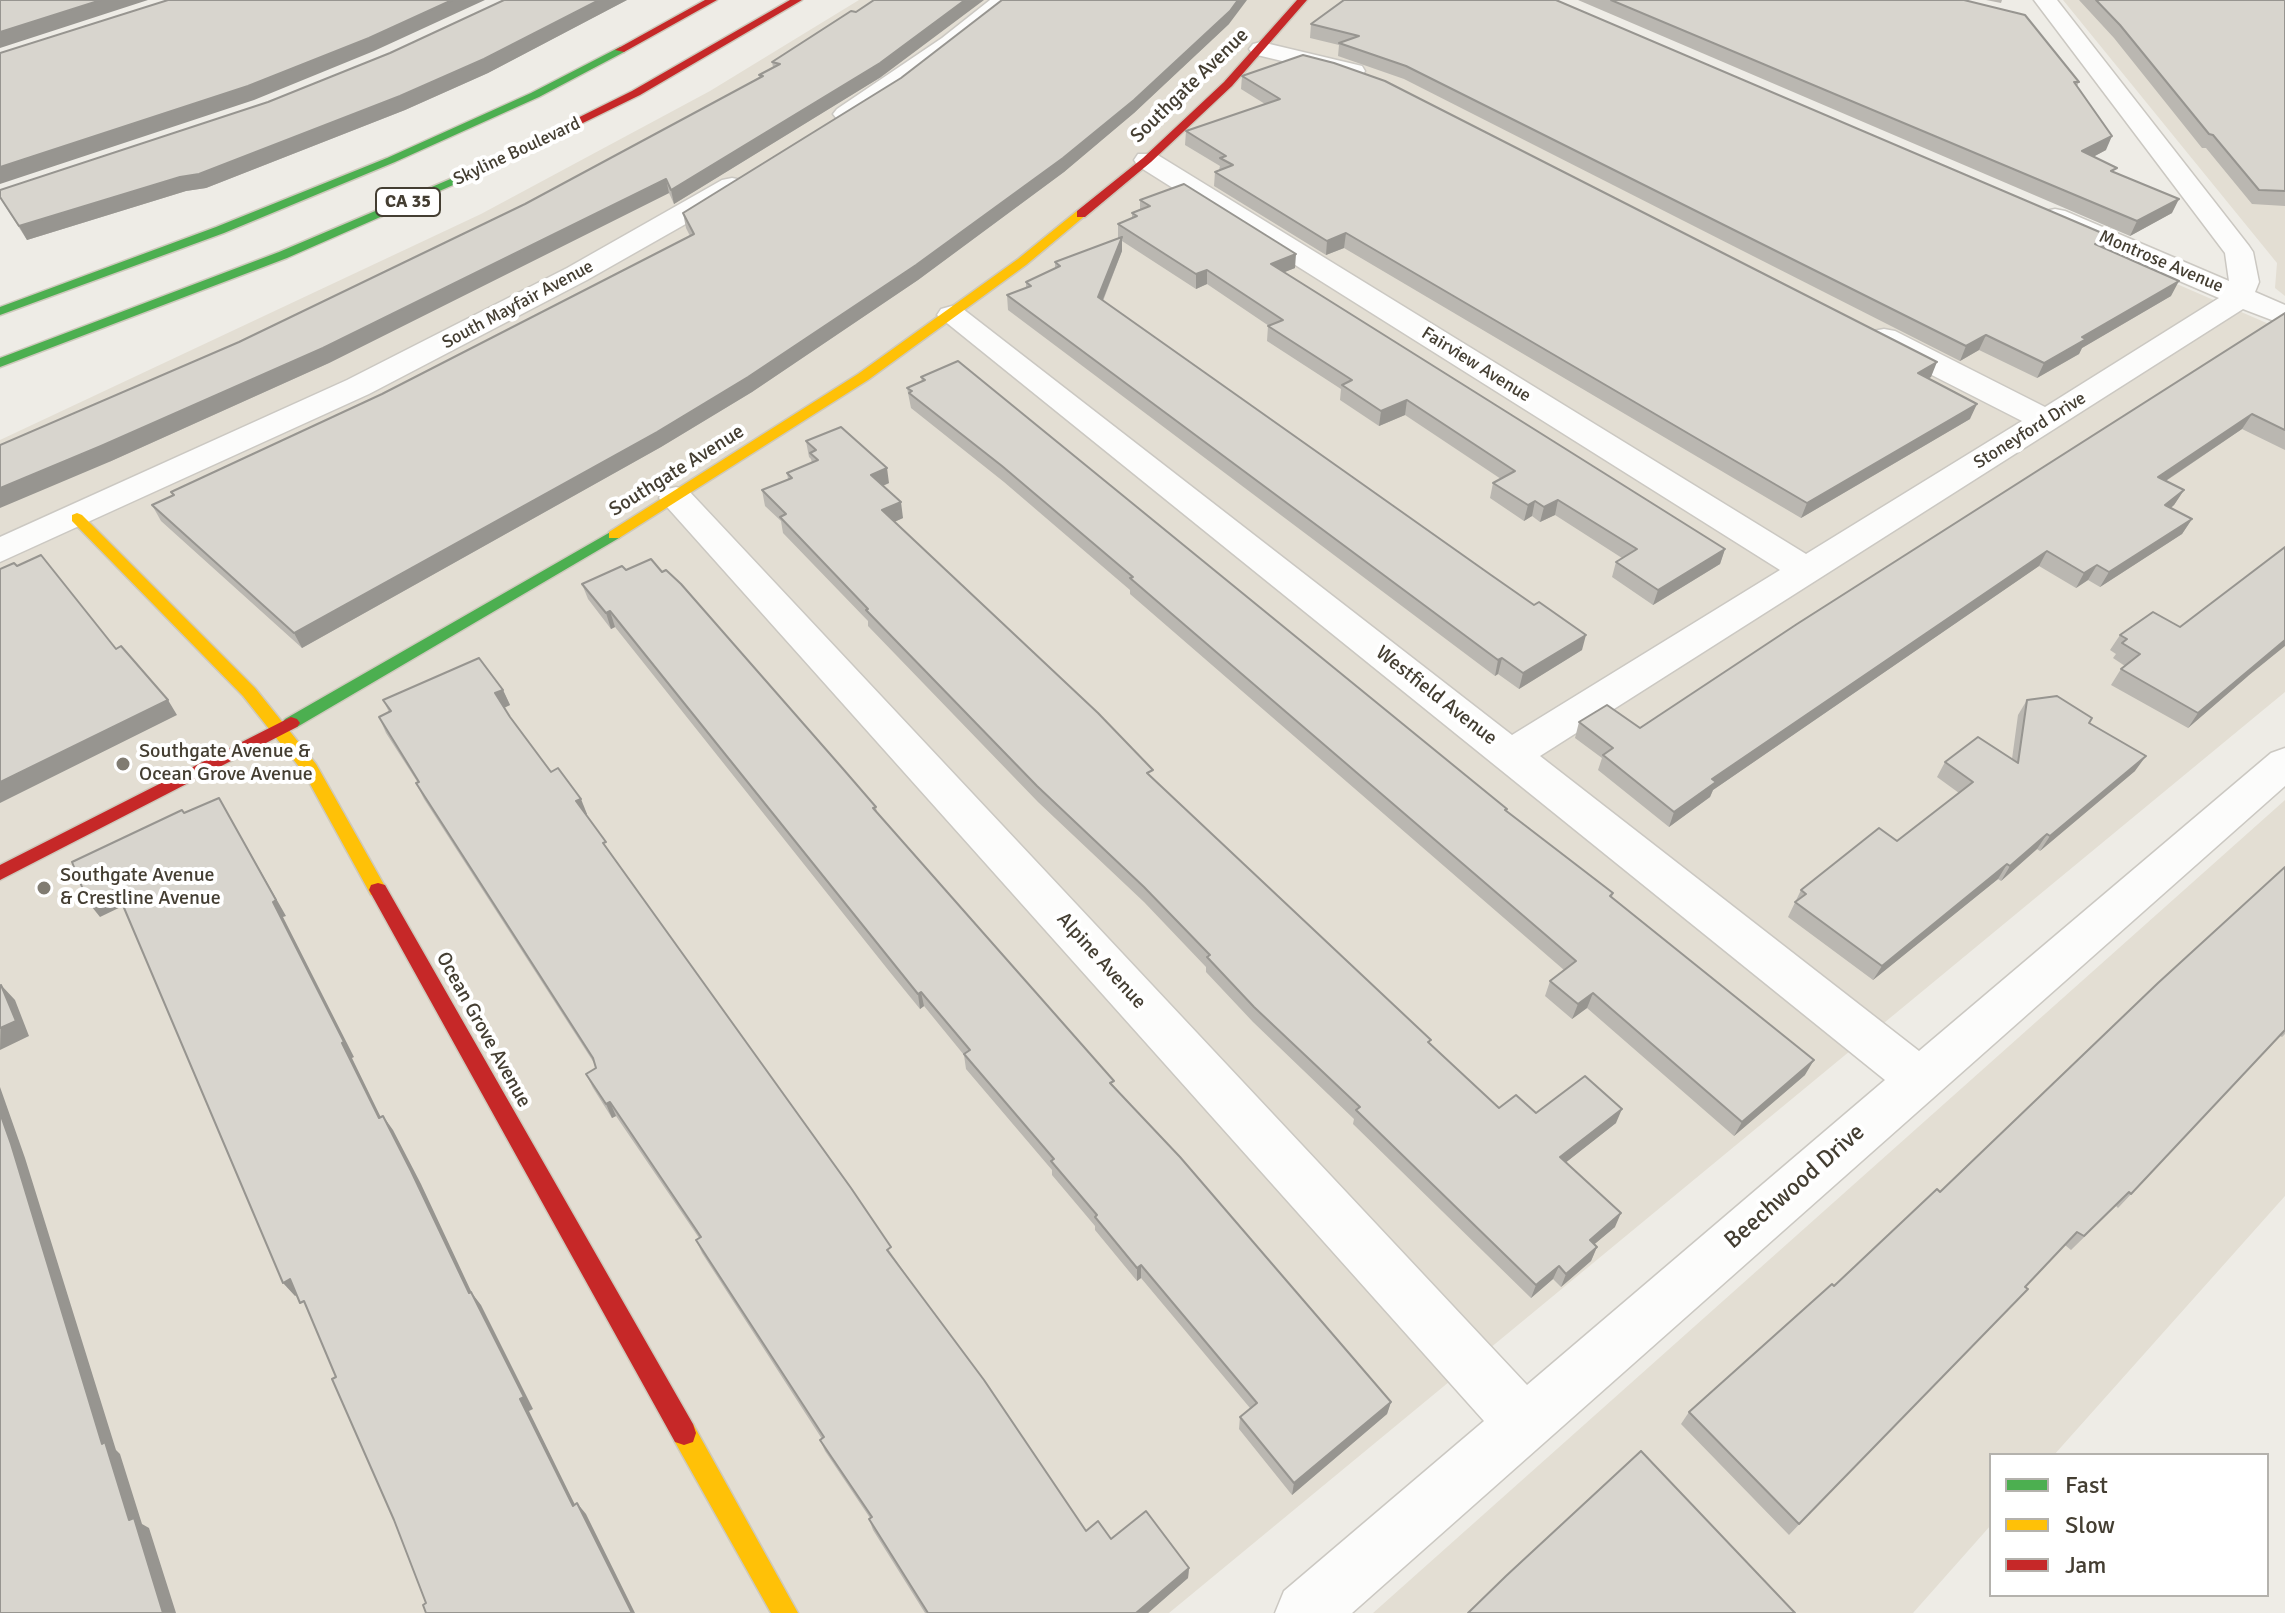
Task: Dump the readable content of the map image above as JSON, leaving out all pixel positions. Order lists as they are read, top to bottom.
{
  "streets": {
    "street": [
      "Southgate Avenue",
      "Skyline Boulevard",
      "CA 35",
      "Montrose Avenue",
      "South Mayfair Avenue",
      "Fairview Avenue",
      "Stoneyford Drive",
      "Westfield Avenue",
      "Alpine Avenue",
      "Ocean Grove Avenue",
      "Beechwood Drive"
    ]
  },
  "crossings": [
    ["Southgate Avenue", "Fairview Avenue"],
    ["Southgate Avenue", "Westfield Avenue"],
    ["Southgate Avenue", "Alpine Avenue"],
    ["Southgate Avenue", "Ocean Grove Avenue"],
    ["Montrose Avenue", "Stoneyford Drive"],
    ["South Mayfair Avenue", "Ocean Grove Avenue"],
    ["Fairview Avenue", "Stoneyford Drive"],
    ["Stoneyford Drive", "Westfield Avenue"],
    ["Westfield Avenue", "Beechwood Drive"],
    ["Alpine Avenue", "Beechwood Drive"]
  ],
  "places": ["Southgate Avenue & Ocean Grove Avenue", "Southgate Avenue & Crestline Avenue"],
  "legend": ["Fast", "Slow", "Jam"]
}
